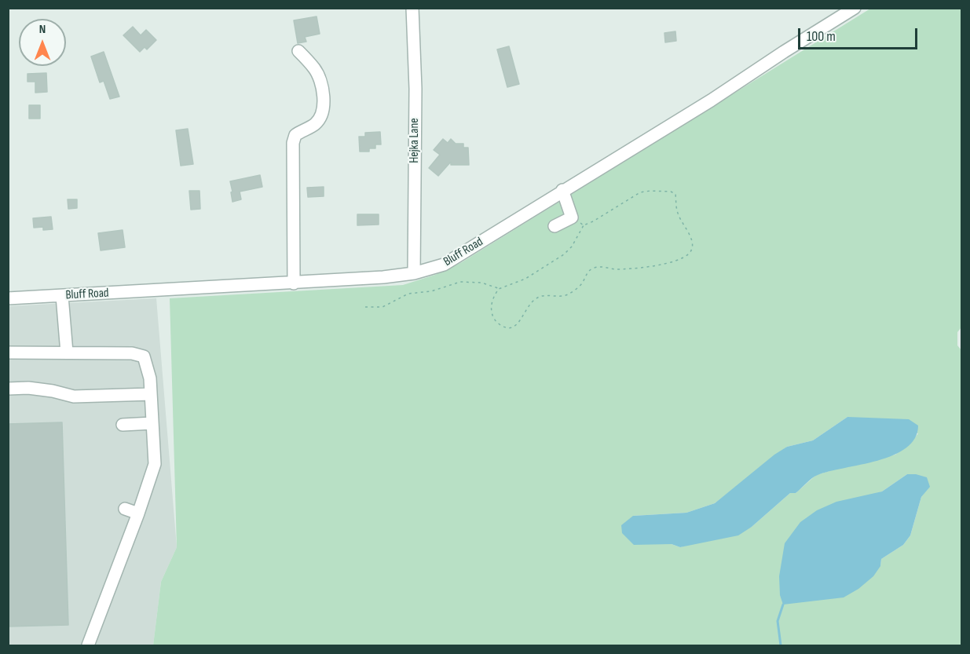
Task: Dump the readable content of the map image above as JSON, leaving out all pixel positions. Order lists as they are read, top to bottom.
{
  "streets": {
    "street": ["Hejka Lane", "Bluff Road"]
  },
  "crossings": [
    ["Hejka Lane", "Bluff Road"]
  ],
  "scale_bar": "100 m",
  "north": "top"
}
